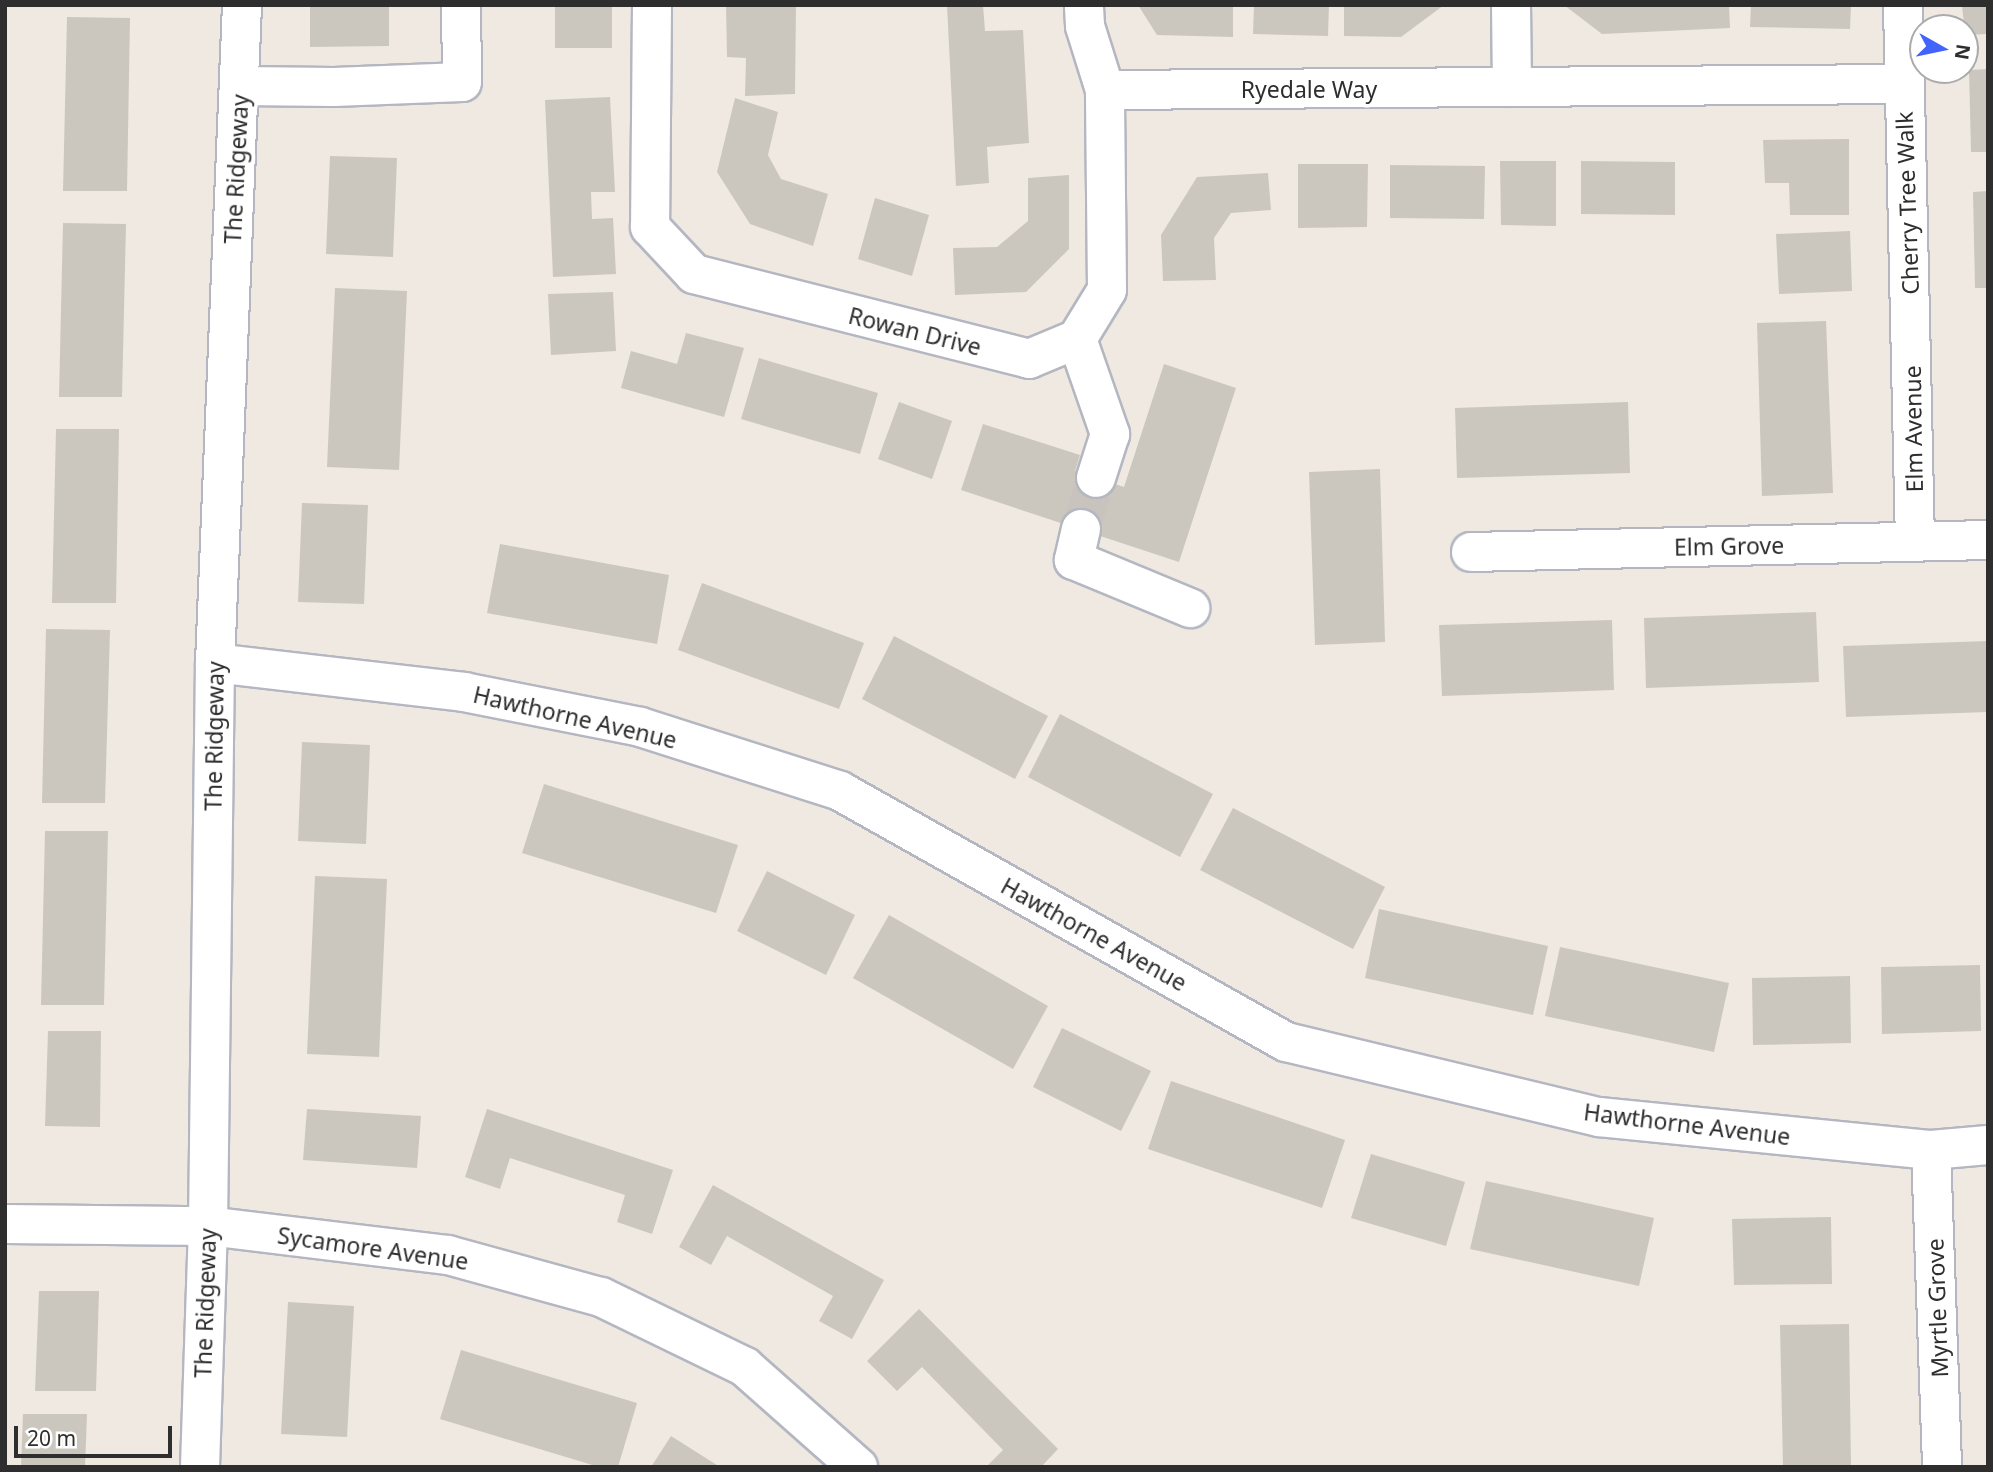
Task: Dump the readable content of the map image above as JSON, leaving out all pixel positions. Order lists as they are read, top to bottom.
{
  "streets": {
    "street": [
      "Ryedale Way",
      "The Ridgeway",
      "Cherry Tree Walk",
      "Rowan Drive",
      "Elm Avenue",
      "Elm Grove",
      "Hawthorne Avenue",
      "Sycamore Avenue",
      "Myrtle Grove"
    ]
  },
  "crossings": [
    ["Ryedale Way", "Cherry Tree Walk"],
    ["The Ridgeway", "Hawthorne Avenue"],
    ["The Ridgeway", "Sycamore Avenue"],
    ["Cherry Tree Walk", "Elm Avenue"],
    ["Elm Avenue", "Elm Grove"],
    ["Hawthorne Avenue", "Myrtle Grove"]
  ],
  "scale_bar": "20 m",
  "north": "right"
}
